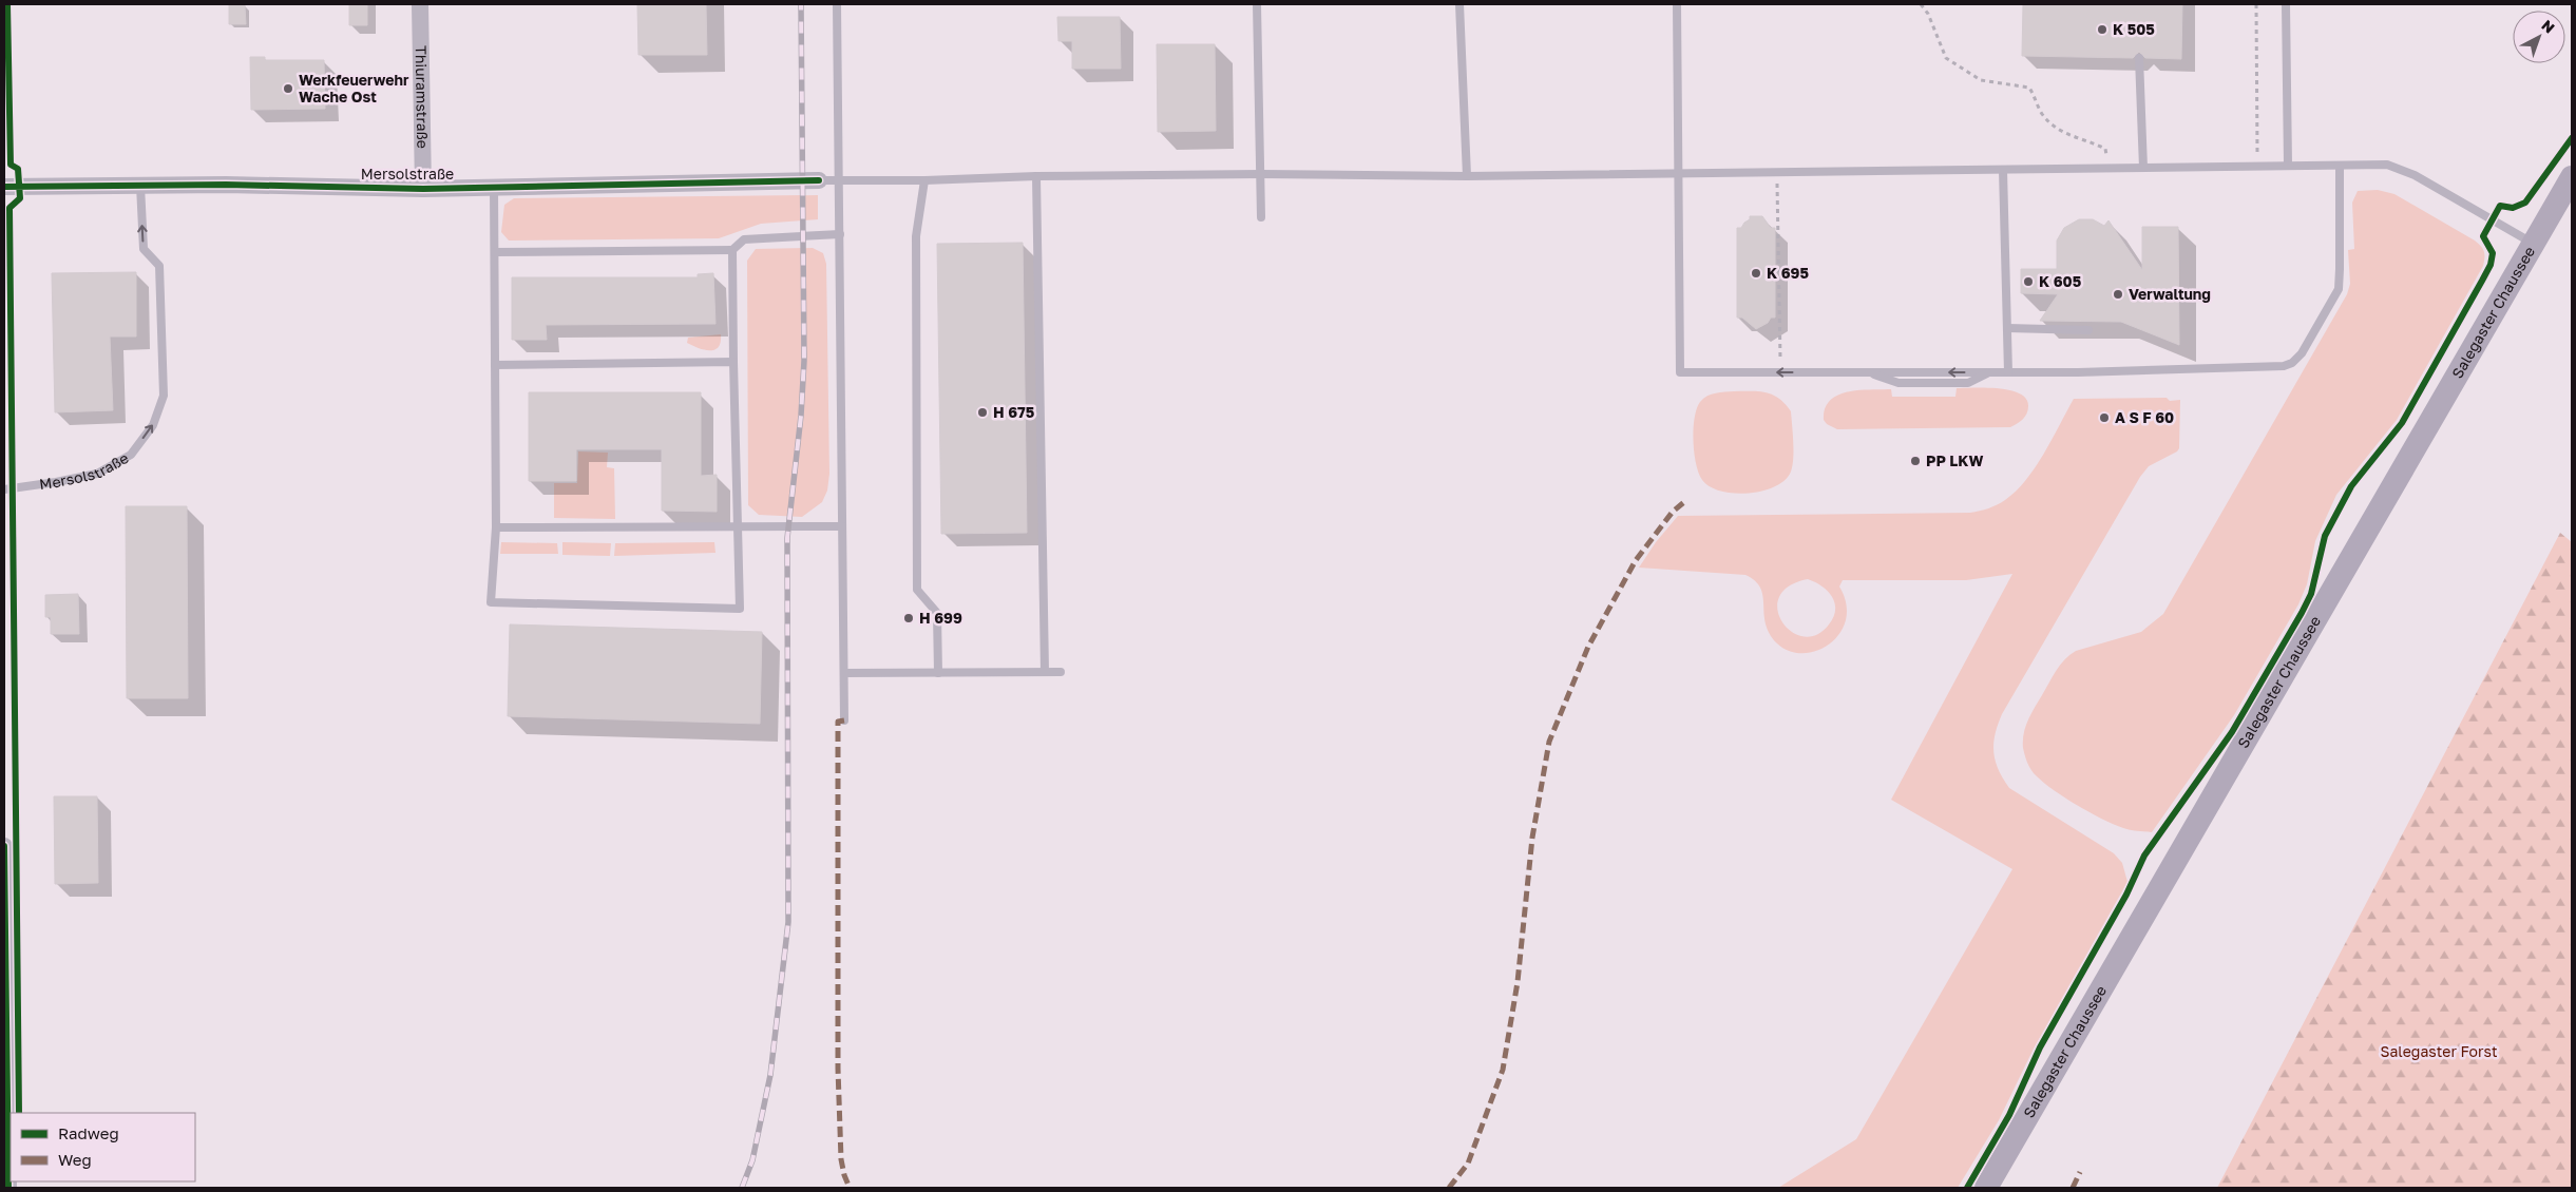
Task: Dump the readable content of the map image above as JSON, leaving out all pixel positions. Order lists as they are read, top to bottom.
{
  "streets": {
    "main road": ["Salegaster Chaussee"],
    "street": ["Thiuramstraße", "Mersolstraße"]
  },
  "crossings": [
    ["Thiuramstraße", "Mersolstraße"]
  ],
  "parks": ["Salegaster Forst"],
  "places": [
    "K 505",
    "Werkfeuerwehr Wache Ost",
    "K 695",
    "K 605",
    "Verwaltung",
    "H 675",
    "A S F 60",
    "PP LKW",
    "H 699"
  ],
  "legend": ["Radweg", "Weg"],
  "north": "top right"
}
